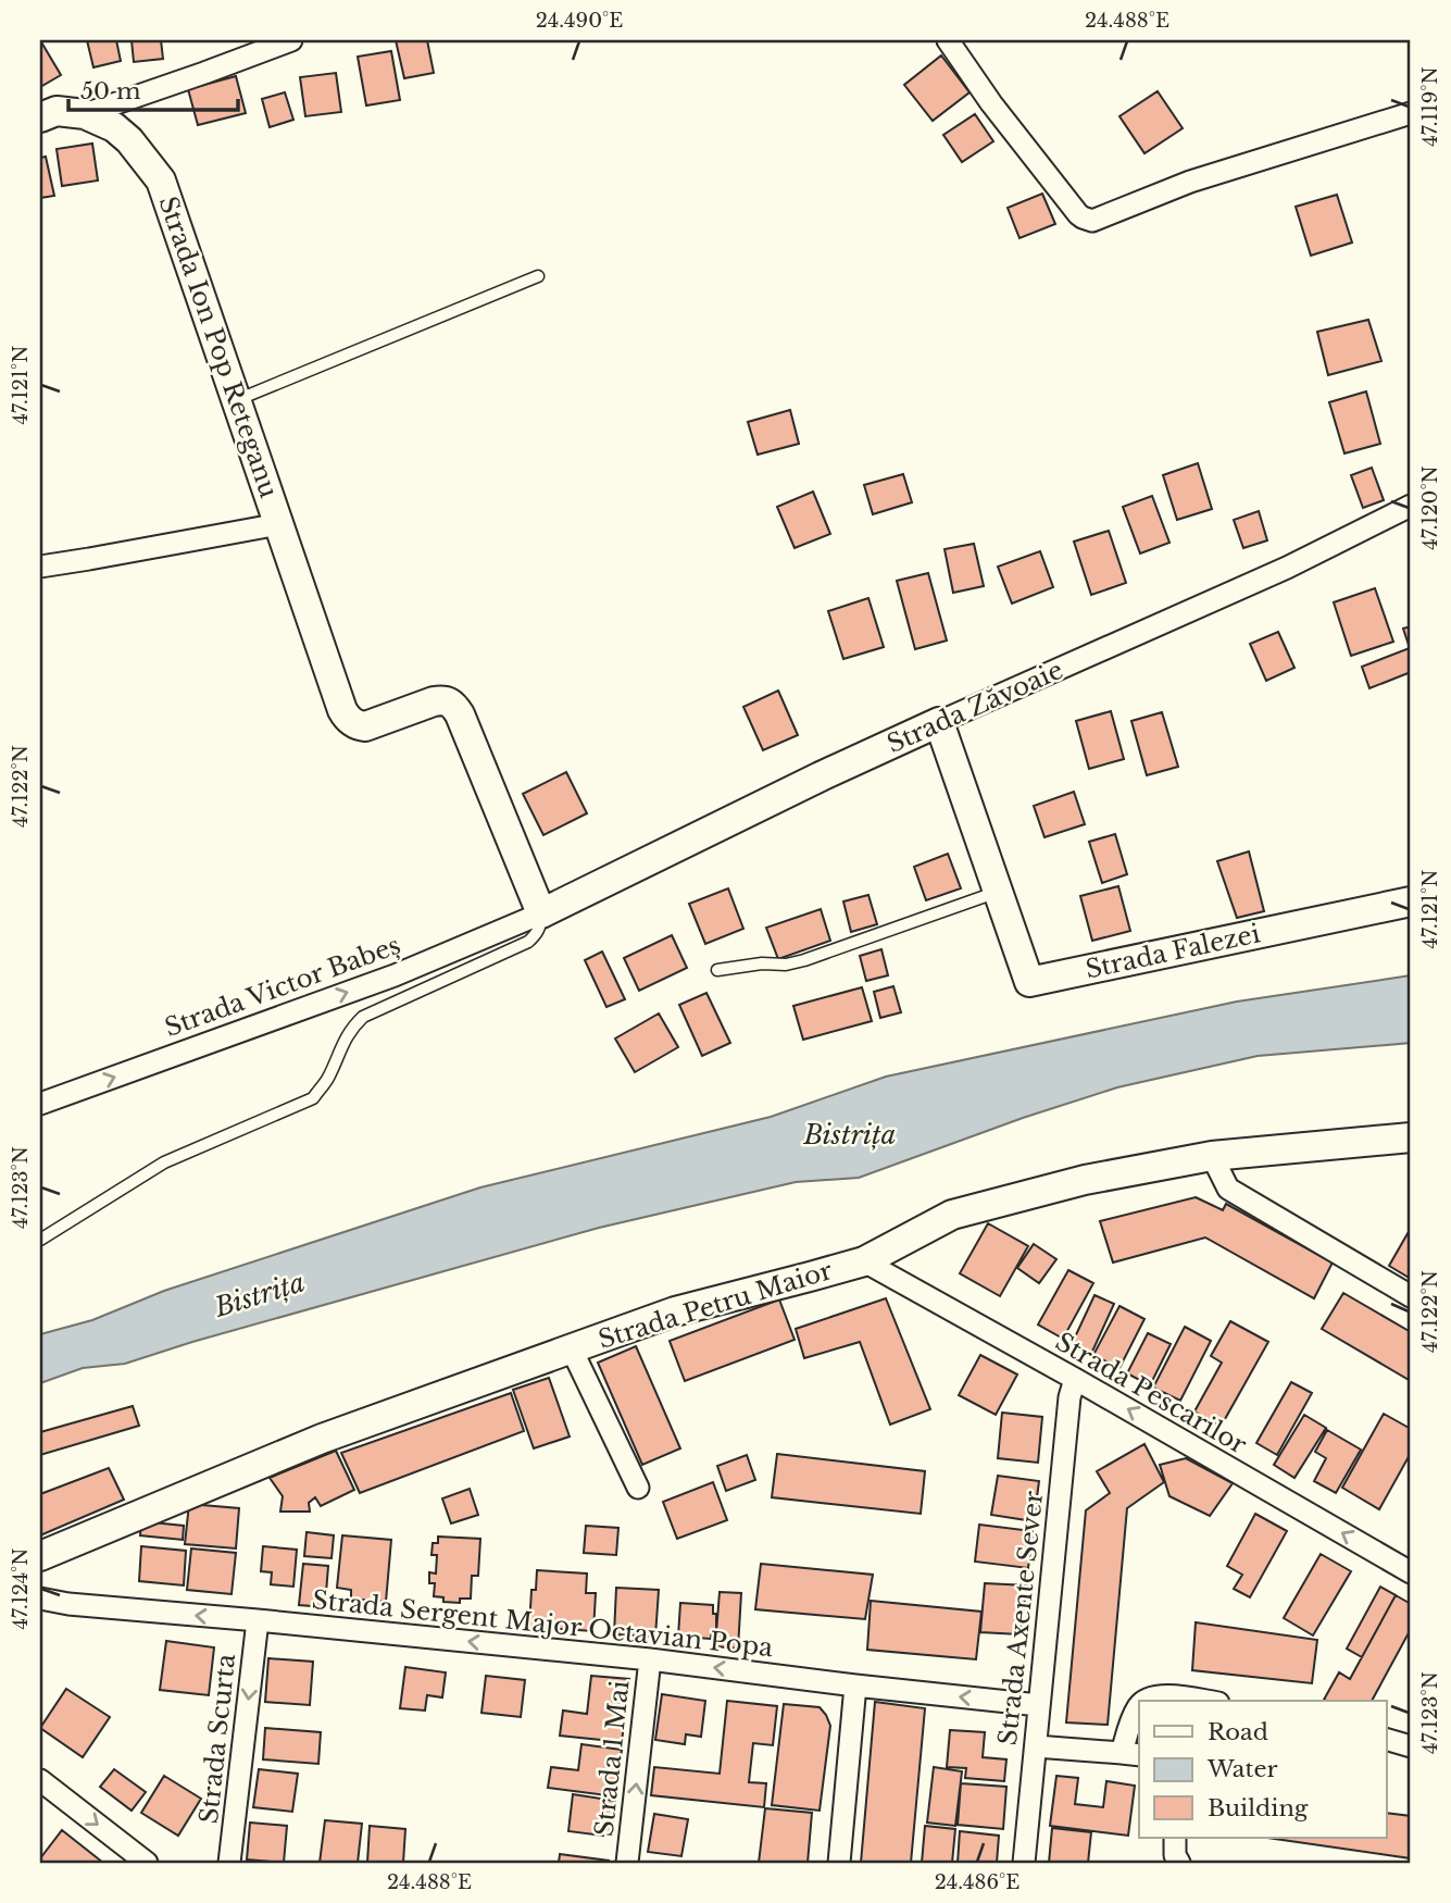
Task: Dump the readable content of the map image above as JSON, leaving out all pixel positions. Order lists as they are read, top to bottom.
{
  "streets": {
    "street": [
      "Strada Ion Pop Reteganu",
      "Strada Zăvoaie",
      "Strada Falezei",
      "Strada Victor Babeș",
      "Strada Petru Maior",
      "Strada Pescarilor",
      "Strada Axente Sever",
      "Strada Sergent Major Octavian Popa",
      "Strada Scurta",
      "Strada 1 Mai"
    ]
  },
  "crossings": [
    ["Strada Ion Pop Reteganu", "Strada Zăvoaie"],
    ["Strada Ion Pop Reteganu", "Strada Victor Babeș"],
    ["Strada Zăvoaie", "Strada Falezei"],
    ["Strada Zăvoaie", "Strada Victor Babeș"],
    ["Strada Petru Maior", "Strada Pescarilor"],
    ["Strada Pescarilor", "Strada Axente Sever"],
    ["Strada Axente Sever", "Strada Sergent Major Octavian Popa"],
    ["Strada Sergent Major Octavian Popa", "Strada Scurta"],
    ["Strada Sergent Major Octavian Popa", "Strada 1 Mai"]
  ],
  "one_way": [
    "Strada Victor Babeș",
    "Strada Pescarilor",
    "Strada Sergent Major Octavian Popa",
    "Strada Scurta",
    "Strada 1 Mai"
  ],
  "water": ["Bistrița"],
  "legend": ["Road", "Water", "Building"],
  "scale_bar": "50 m",
  "coordinates": [
    "24.490°E",
    "24.488°E",
    "47.119°N",
    "47.121°N",
    "47.120°N",
    "47.122°N",
    "47.123°N",
    "47.124°N",
    "24.486°E"
  ]
}
